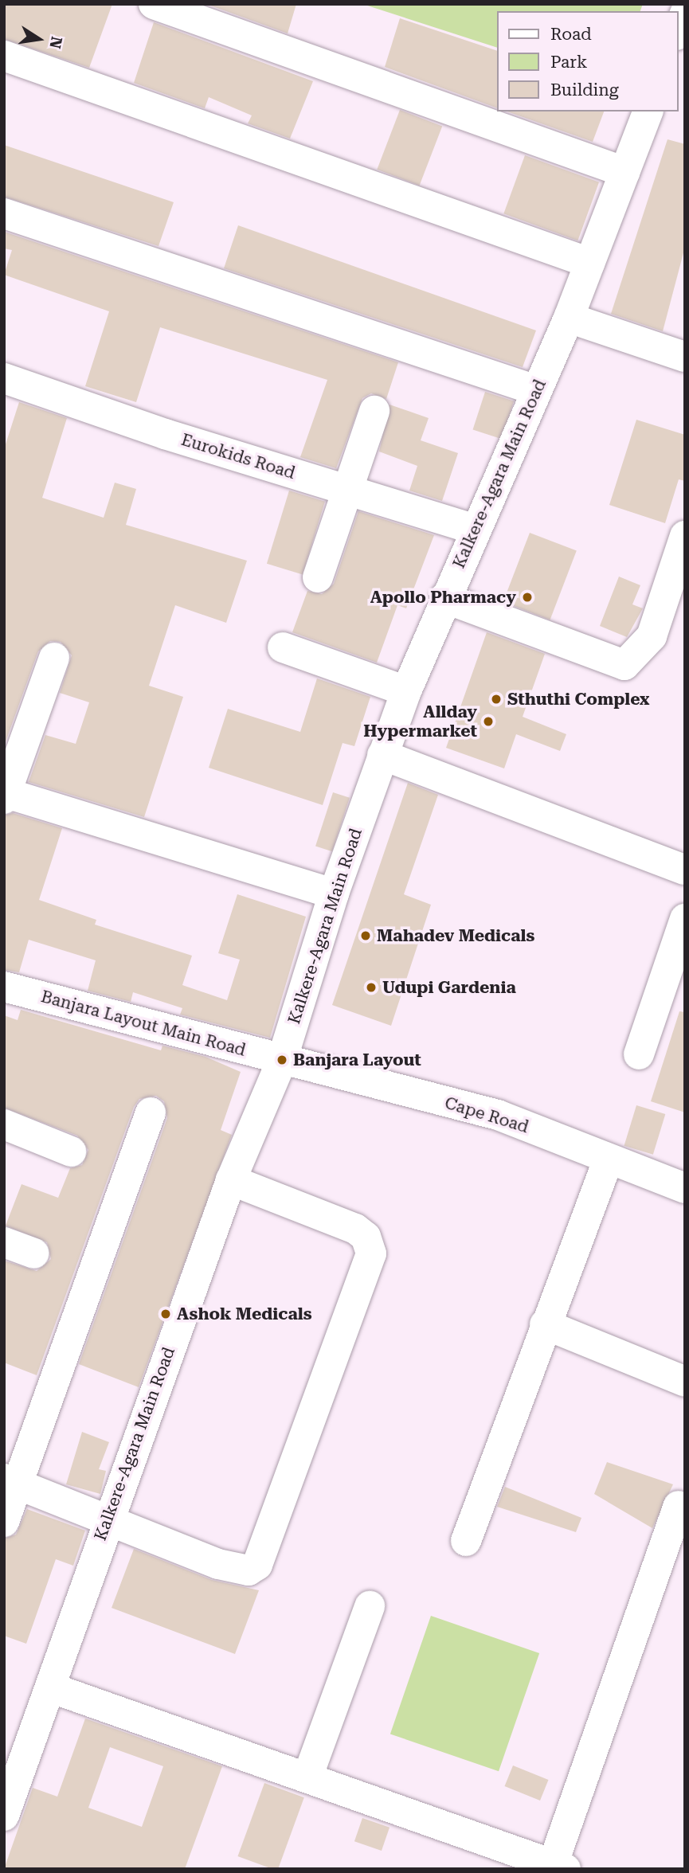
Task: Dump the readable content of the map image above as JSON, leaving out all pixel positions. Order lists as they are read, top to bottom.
{
  "streets": {
    "street": [
      "Eurokids Road",
      "Kalkere-Agara Main Road",
      "Banjara Layout Main Road",
      "Cape Road"
    ]
  },
  "crossings": [
    ["Eurokids Road", "Kalkere-Agara Main Road"],
    ["Kalkere-Agara Main Road", "Banjara Layout Main Road"],
    ["Kalkere-Agara Main Road", "Cape Road"],
    ["Banjara Layout Main Road", "Cape Road"]
  ],
  "places": [
    "Apollo Pharmacy",
    "Sthuthi Complex",
    "Allday Hypermarket",
    "Mahadev Medicals",
    "Udupi Gardenia",
    "Banjara Layout",
    "Ashok Medicals"
  ],
  "legend": ["Road", "Park", "Building"],
  "north": "right"
}
